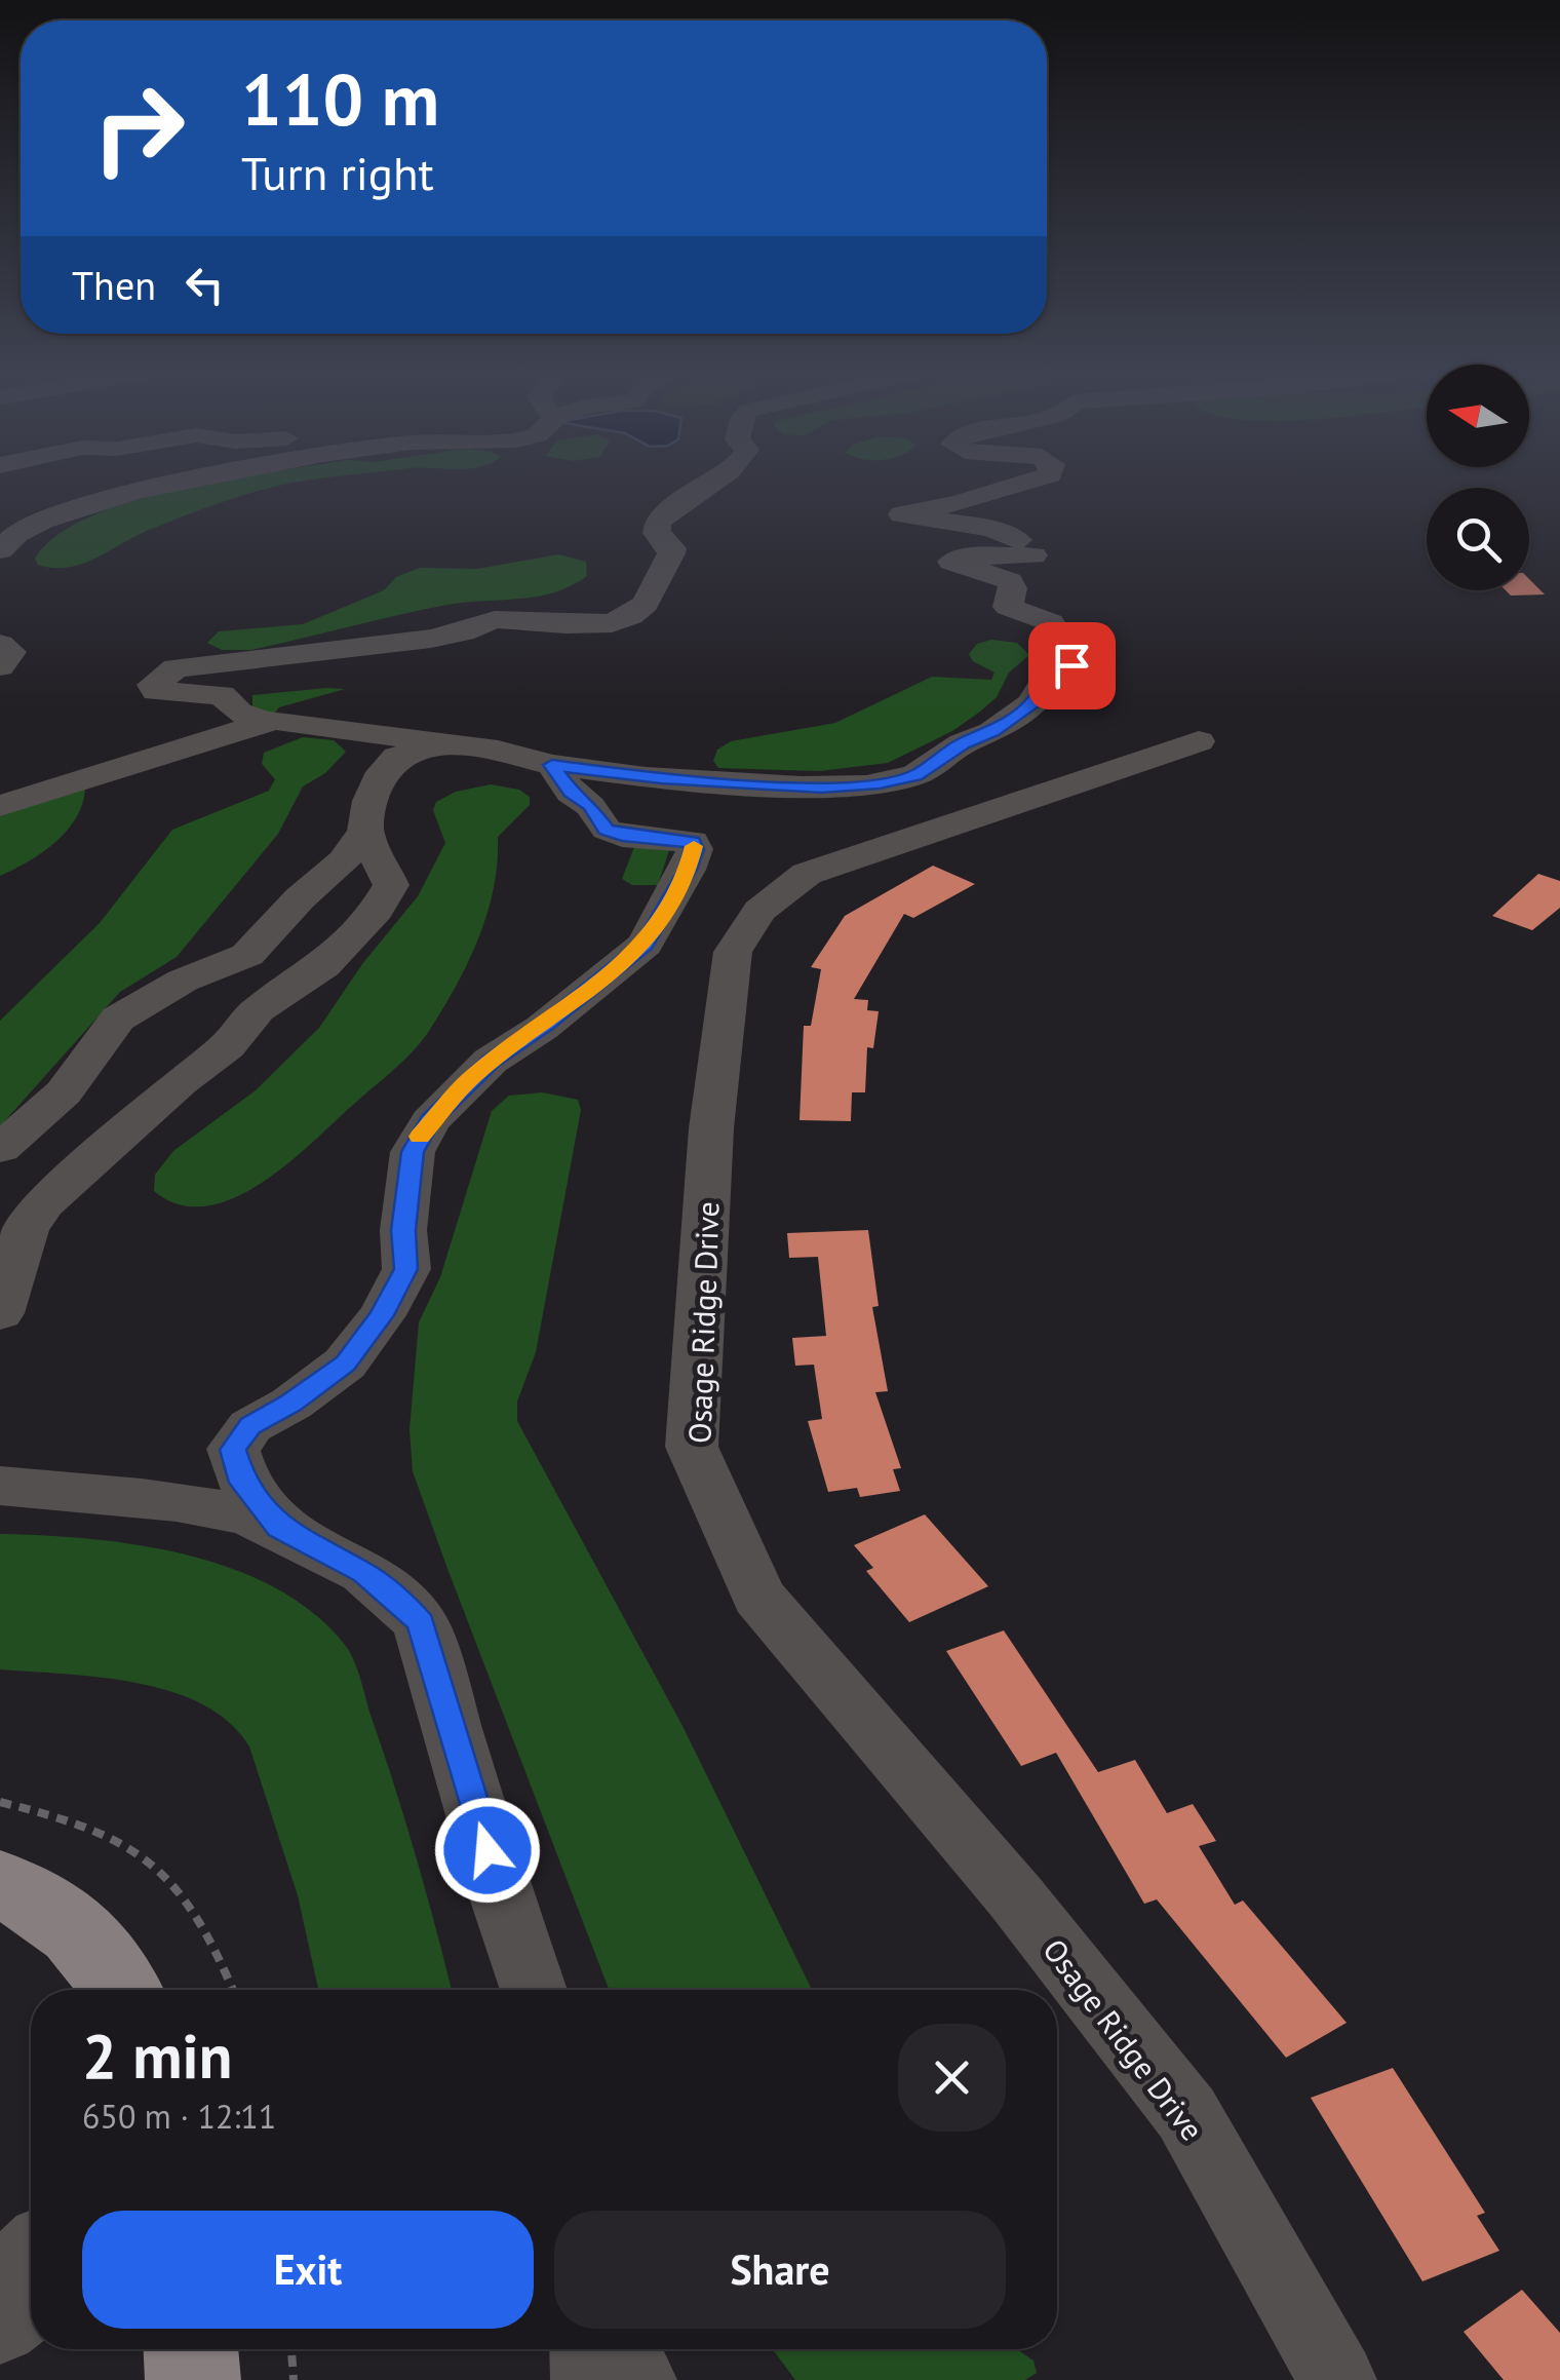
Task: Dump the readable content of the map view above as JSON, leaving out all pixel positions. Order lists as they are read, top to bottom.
{
  "streets": {
    "street": ["Osage Ridge Drive"]
  },
  "north": "left",
  "page": {
    "turn": ["110 m", "Turn right"],
    "then": "Then",
    "heading": ["2 min", "650 m · 12:11"],
    "buttons": ["Exit", "Share"]
  }
}
